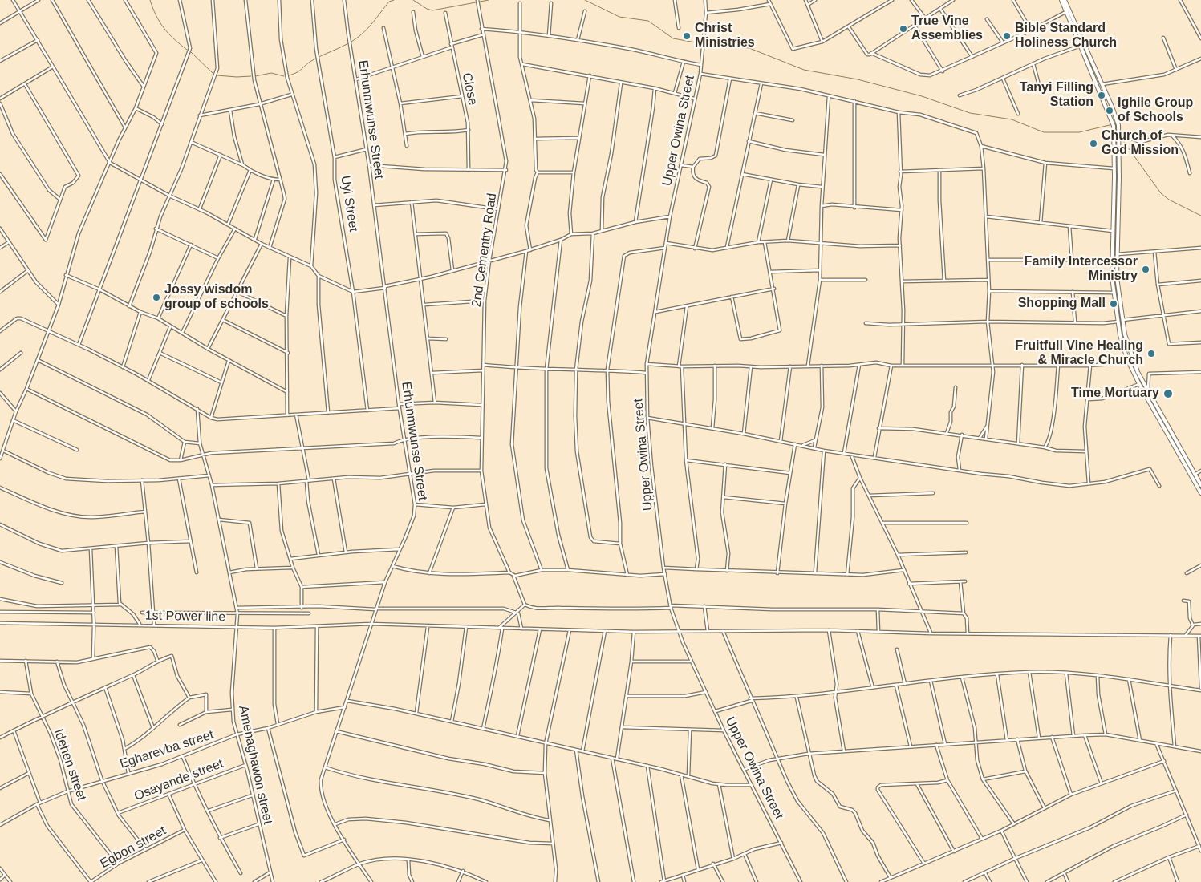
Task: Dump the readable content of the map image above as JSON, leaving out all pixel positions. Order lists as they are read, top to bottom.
{
  "streets": {
    "street": [
      "Close",
      "Erhunmwunse Street",
      "Upper Owina Street",
      "Uyi Street",
      "2nd Cementry Road",
      "1st Power line",
      "Egharevba street",
      "Idehen street",
      "Amenaghawon street",
      "Osayande street",
      "Egbon street"
    ]
  },
  "crossings": [
    ["Erhunmwunse Street", "1st Power line"],
    ["Erhunmwunse Street", "Egharevba street"],
    ["Upper Owina Street", "1st Power line"],
    ["1st Power line", "Amenaghawon street"],
    ["Egharevba street", "Idehen street"],
    ["Egharevba street", "Amenaghawon street"],
    ["Idehen street", "Egbon street"],
    ["Amenaghawon street", "Osayande street"]
  ],
  "places": [
    "True Vine Assemblies",
    "Christ Ministries",
    "Bible Standard Holiness Church",
    "Tanyi Filling Station",
    "Ighile Group of Schools",
    "Church of God Mission",
    "Family Intercessor Ministry",
    "Jossy wisdom group of schools",
    "Shopping Mall",
    "Fruitfull Vine Healing & Miracle Church",
    "Time Mortuary"
  ]
}
